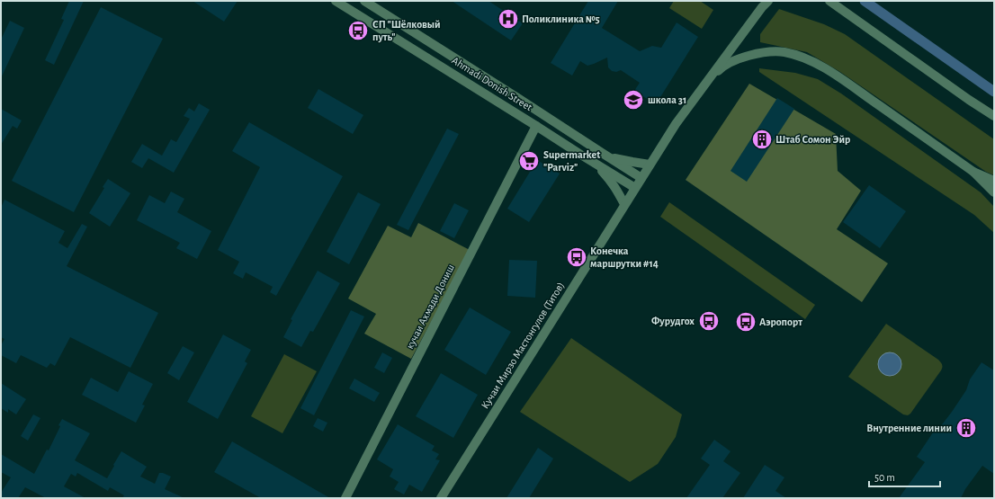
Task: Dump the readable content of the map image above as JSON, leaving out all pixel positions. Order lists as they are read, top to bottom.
{
  "streets": {
    "street": ["Ahmadi Donish Street", "кучаи Ахмади Дониш", "Кучаи Мирзо Мастонгулов (Титов)"]
  },
  "crossings": [
    ["Ahmadi Donish Street", "кучаи Ахмади Дониш"],
    ["Ahmadi Donish Street", "Кучаи Мирзо Мастонгулов (Титов)"]
  ],
  "places": {
    "hospital": ["Поликлиника №5"],
    "bus stop": [
      "СП \"Шёлковый путь\"",
      "Конечка маршрутки #14",
      "Фурудгох",
      "Аэропорт"
    ],
    "school or university": ["школа 31"],
    "building": ["Штаб Сомон Эйр", "Внутренние линии"],
    "supermarket": ["Supermarket \"Parviz\""]
  },
  "scale_bar": "50 m"
}
